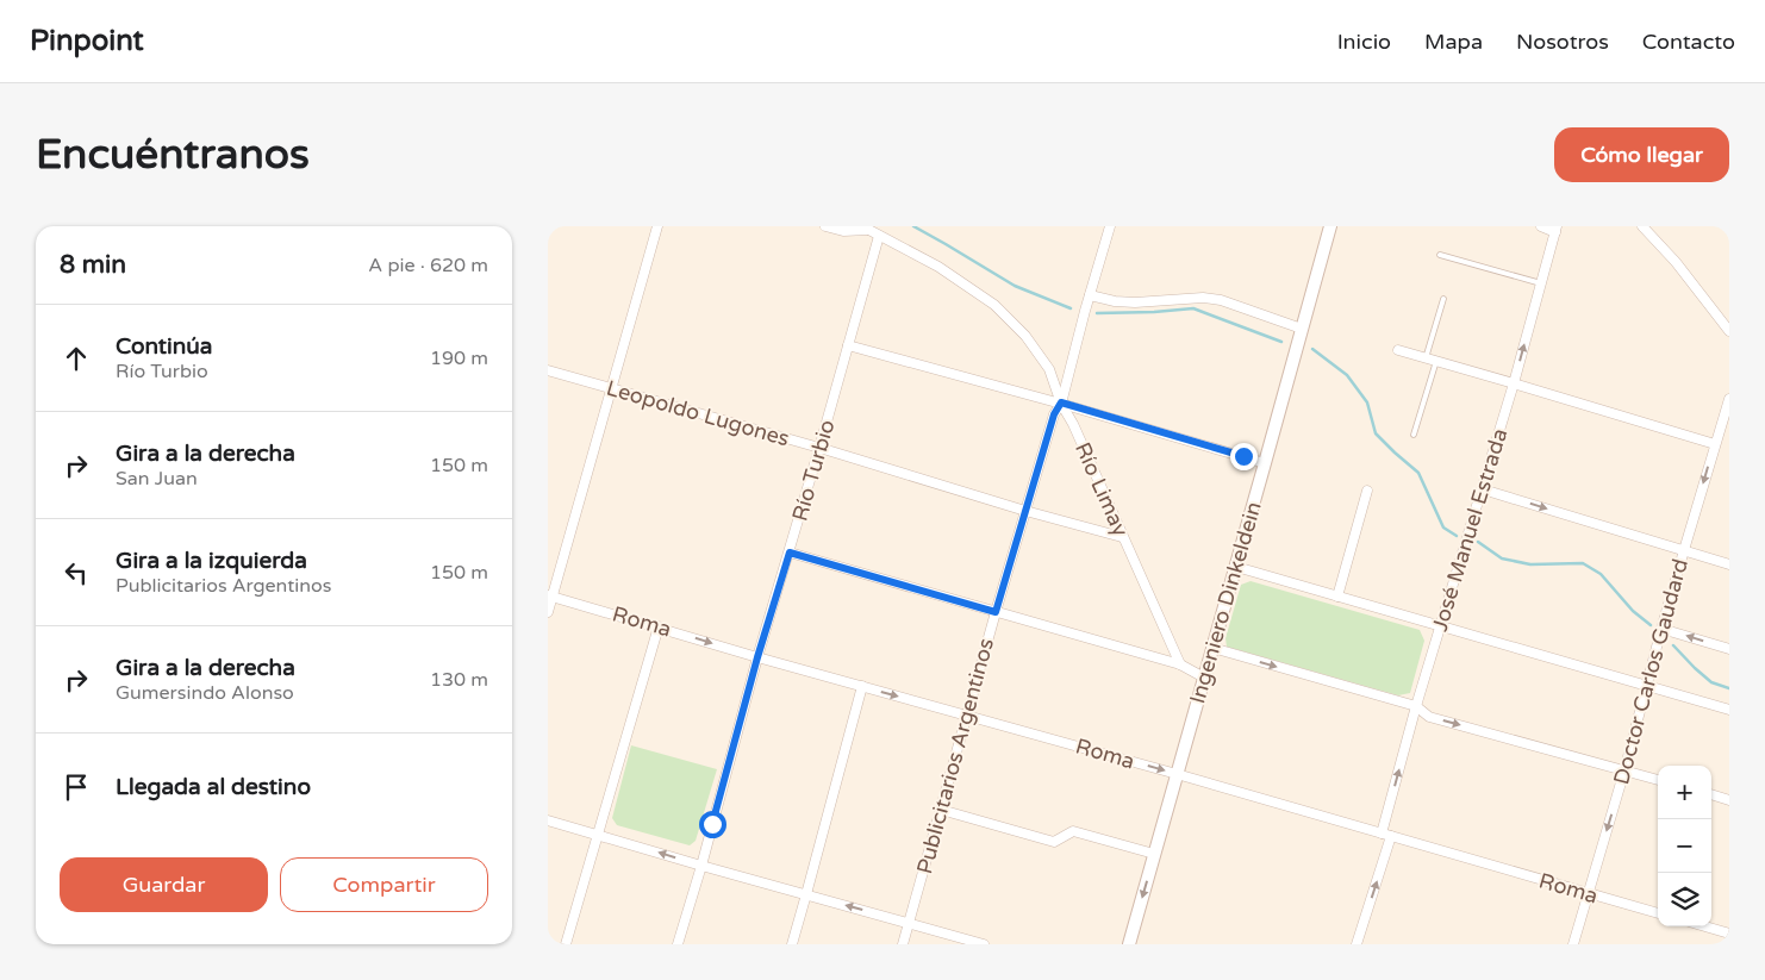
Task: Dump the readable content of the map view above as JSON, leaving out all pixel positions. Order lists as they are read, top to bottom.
{
  "streets": {
    "main road": ["Ingeniero Dinkeldein"],
    "street": [
      "Leopoldo Lugones",
      "Río Turbio",
      "Río Limay",
      "José Manuel Estrada",
      "Roma",
      "Doctor Carlos Gaudard",
      "Publicitarios Argentinos"
    ]
  },
  "crossings": [
    ["Leopoldo Lugones", "Río Turbio"],
    ["Leopoldo Lugones", "Río Limay"],
    ["Leopoldo Lugones", "Publicitarios Argentinos"],
    ["Río Turbio", "Río Limay"],
    ["Río Turbio", "Roma"],
    ["Río Limay", "Publicitarios Argentinos"],
    ["José Manuel Estrada", "Roma"],
    ["Ingeniero Dinkeldein", "Roma"],
    ["Roma", "Doctor Carlos Gaudard"],
    ["Roma", "Publicitarios Argentinos"]
  ],
  "one_way": ["José Manuel Estrada", "Roma", "Doctor Carlos Gaudard"],
  "page": {
    "header": "Pinpoint",
    "nav": [
      "Inicio",
      "Mapa",
      "Nosotros",
      "Contacto"
    ],
    "buttons": [
      "Cómo llegar",
      ["Guardar", "Compartir"]
    ],
    "title": "Encuéntranos",
    "heading": ["8 min", "A pie · 620 m"],
    "list": [
      ["Continúa", "Río Turbio", "190 m"],
      ["Gira a la derecha", "San Juan", "150 m"],
      ["Gira a la izquierda", "Publicitarios Argentinos", "150 m"],
      ["Gira a la derecha", "Gumersindo Alonso", "130 m"],
      "Llegada al destino"
    ],
    "map_buttons": ["+", "−"]
  }
}
